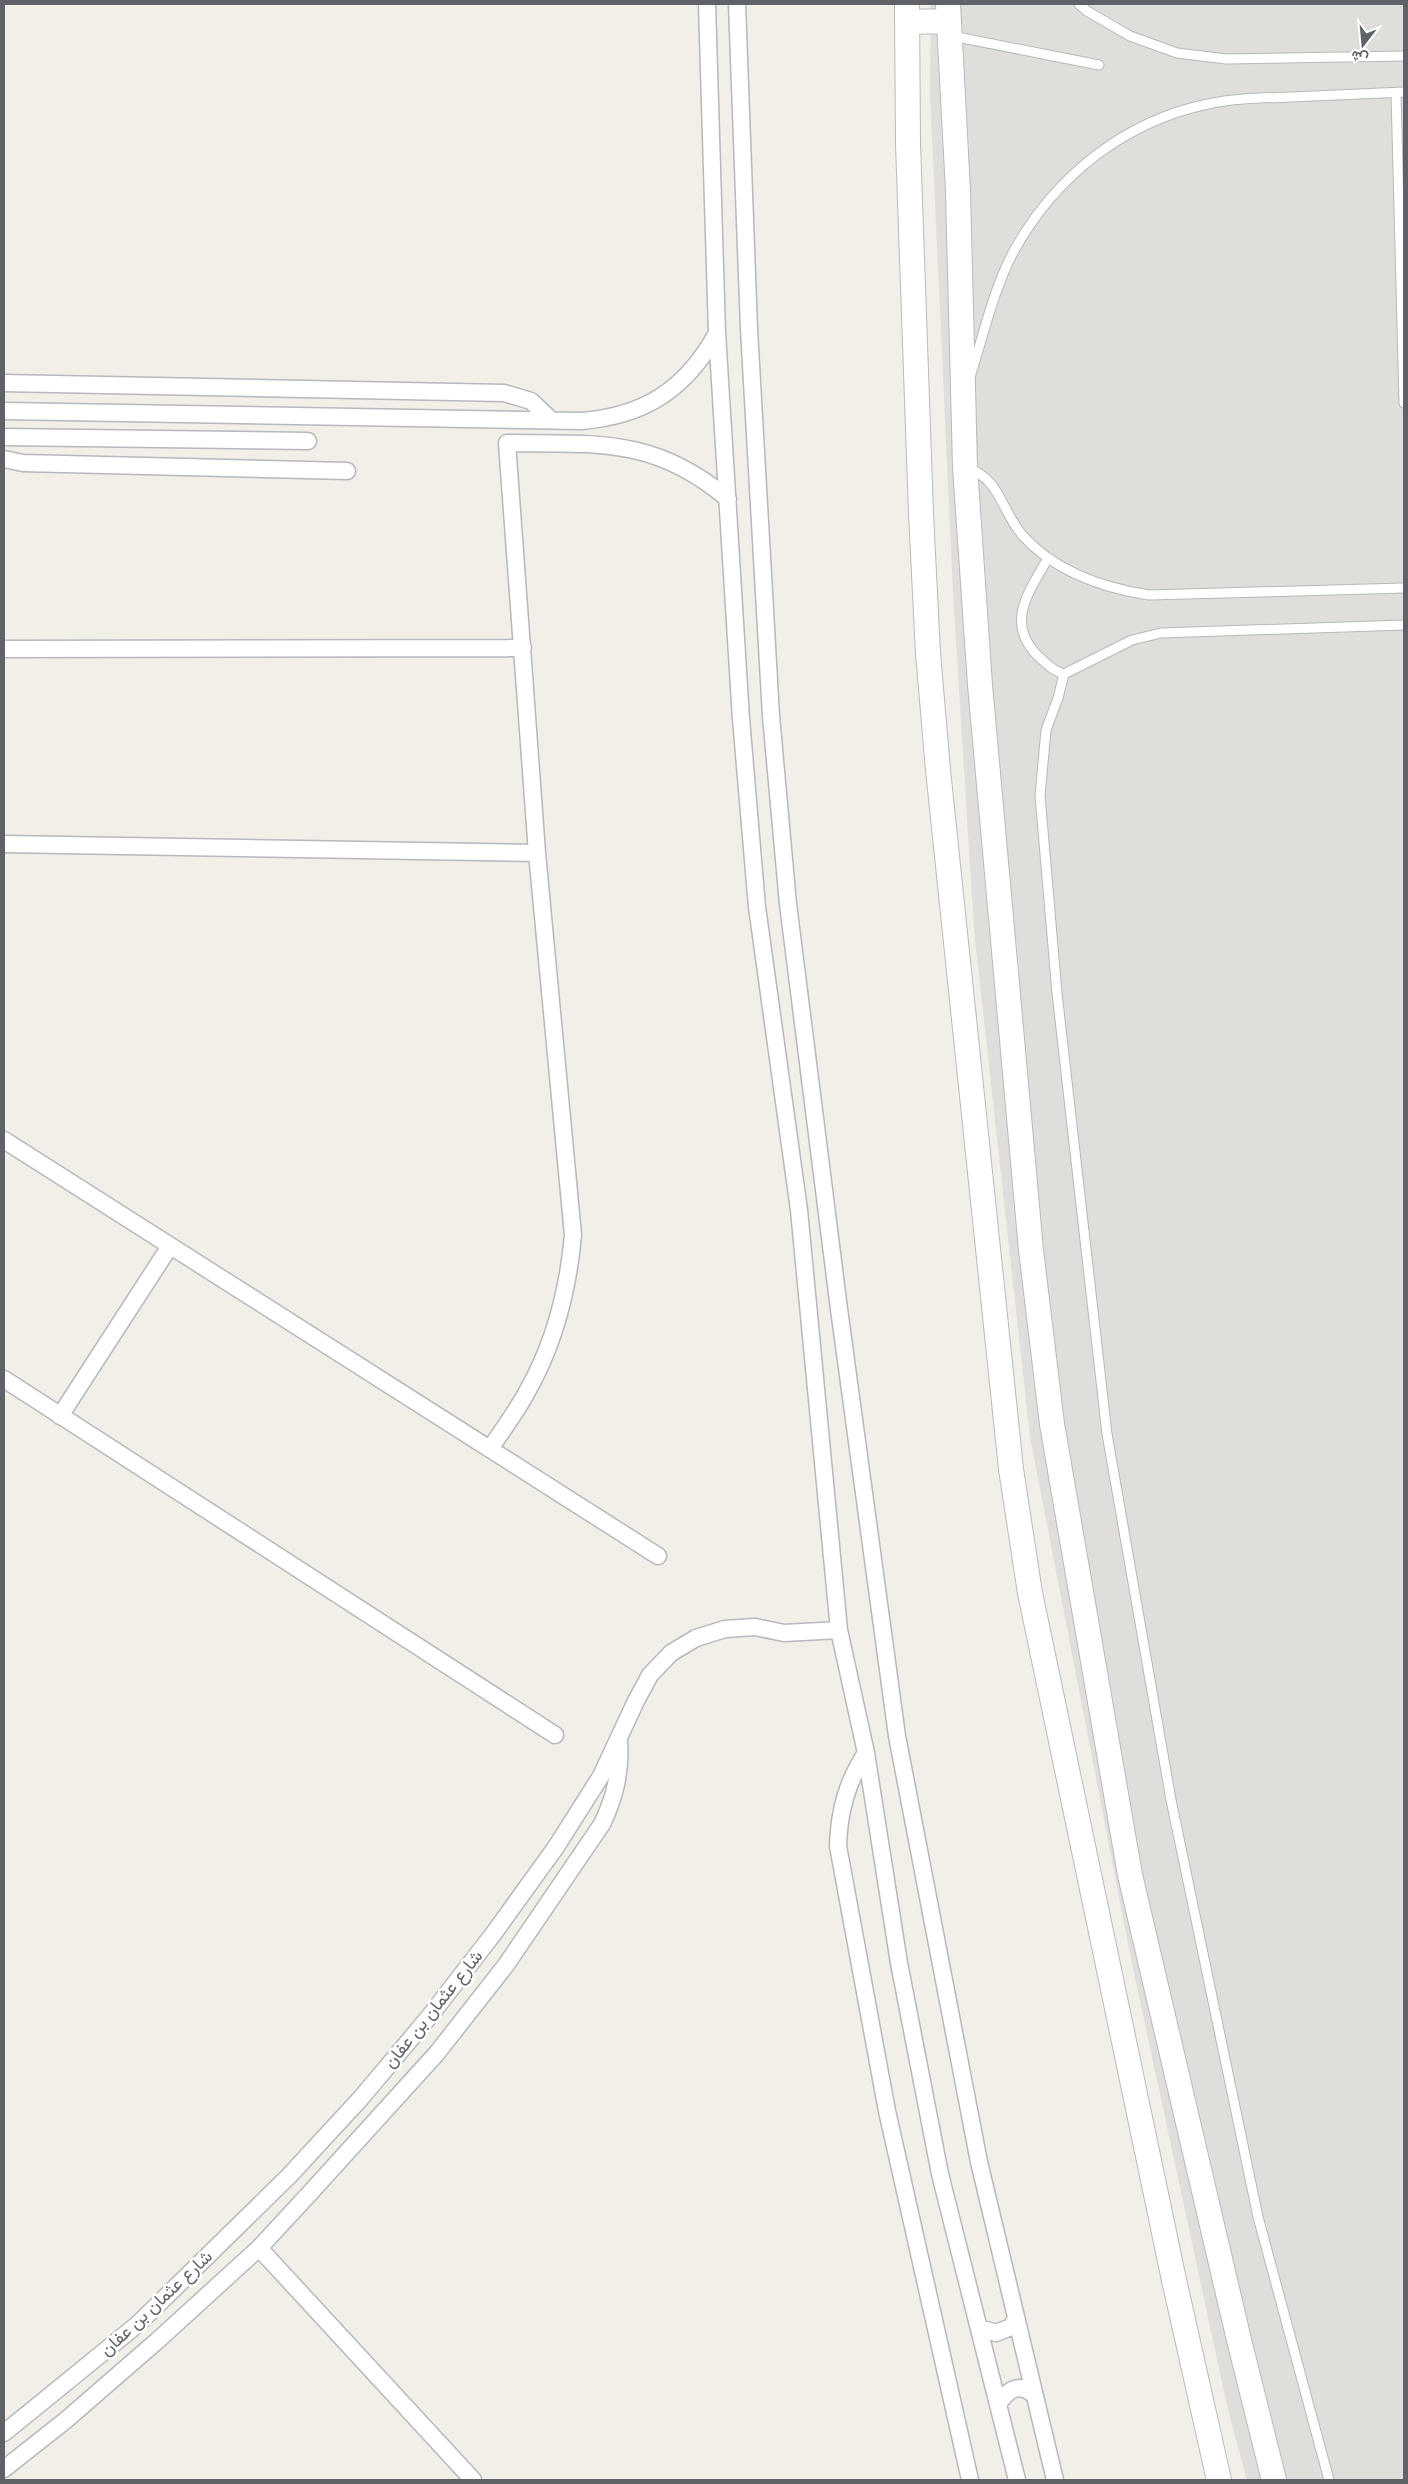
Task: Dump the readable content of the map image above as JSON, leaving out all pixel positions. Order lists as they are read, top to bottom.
{
  "streets": {
    "street": ["شارع عثمان بن عفان"]
  },
  "north": "bottom"
}
